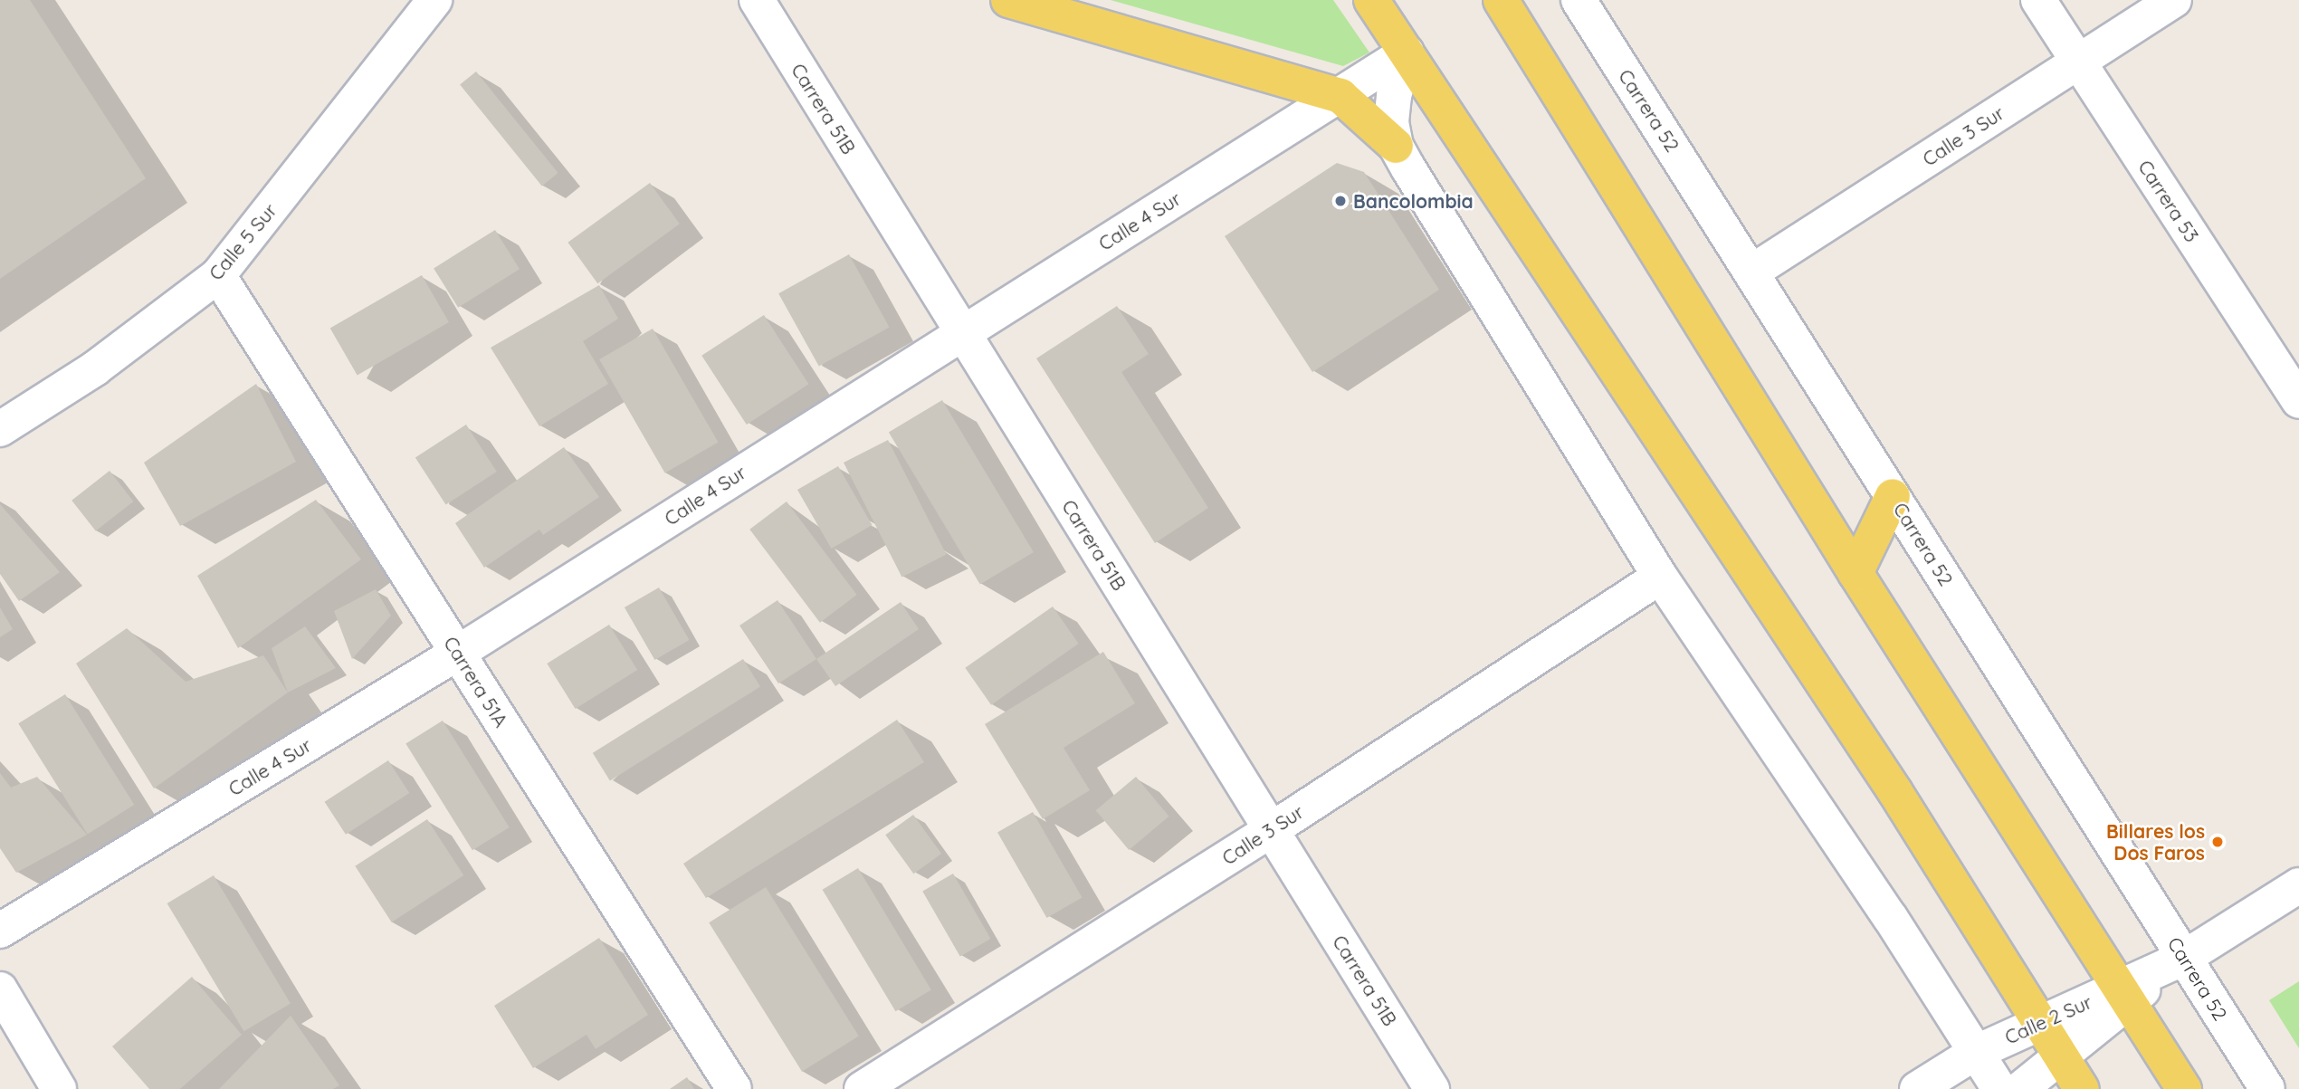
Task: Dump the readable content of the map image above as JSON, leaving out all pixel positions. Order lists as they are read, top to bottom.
{
  "streets": {
    "street": [
      "Carrera 51B",
      "Carrera 52",
      "Calle 3 Sur",
      "Carrera 53",
      "Calle 4 Sur",
      "Calle 5 Sur",
      "Carrera 51A",
      "Calle 2 Sur"
    ]
  },
  "crossings": [
    ["Carrera 51B", "Calle 3 Sur"],
    ["Carrera 51B", "Calle 4 Sur"],
    ["Carrera 52", "Calle 3 Sur"],
    ["Carrera 52", "Calle 2 Sur"],
    ["Calle 3 Sur", "Carrera 53"],
    ["Calle 4 Sur", "Carrera 51A"],
    ["Calle 5 Sur", "Carrera 51A"]
  ],
  "places": ["Bancolombia", "Billares los Dos Faros"]
}
